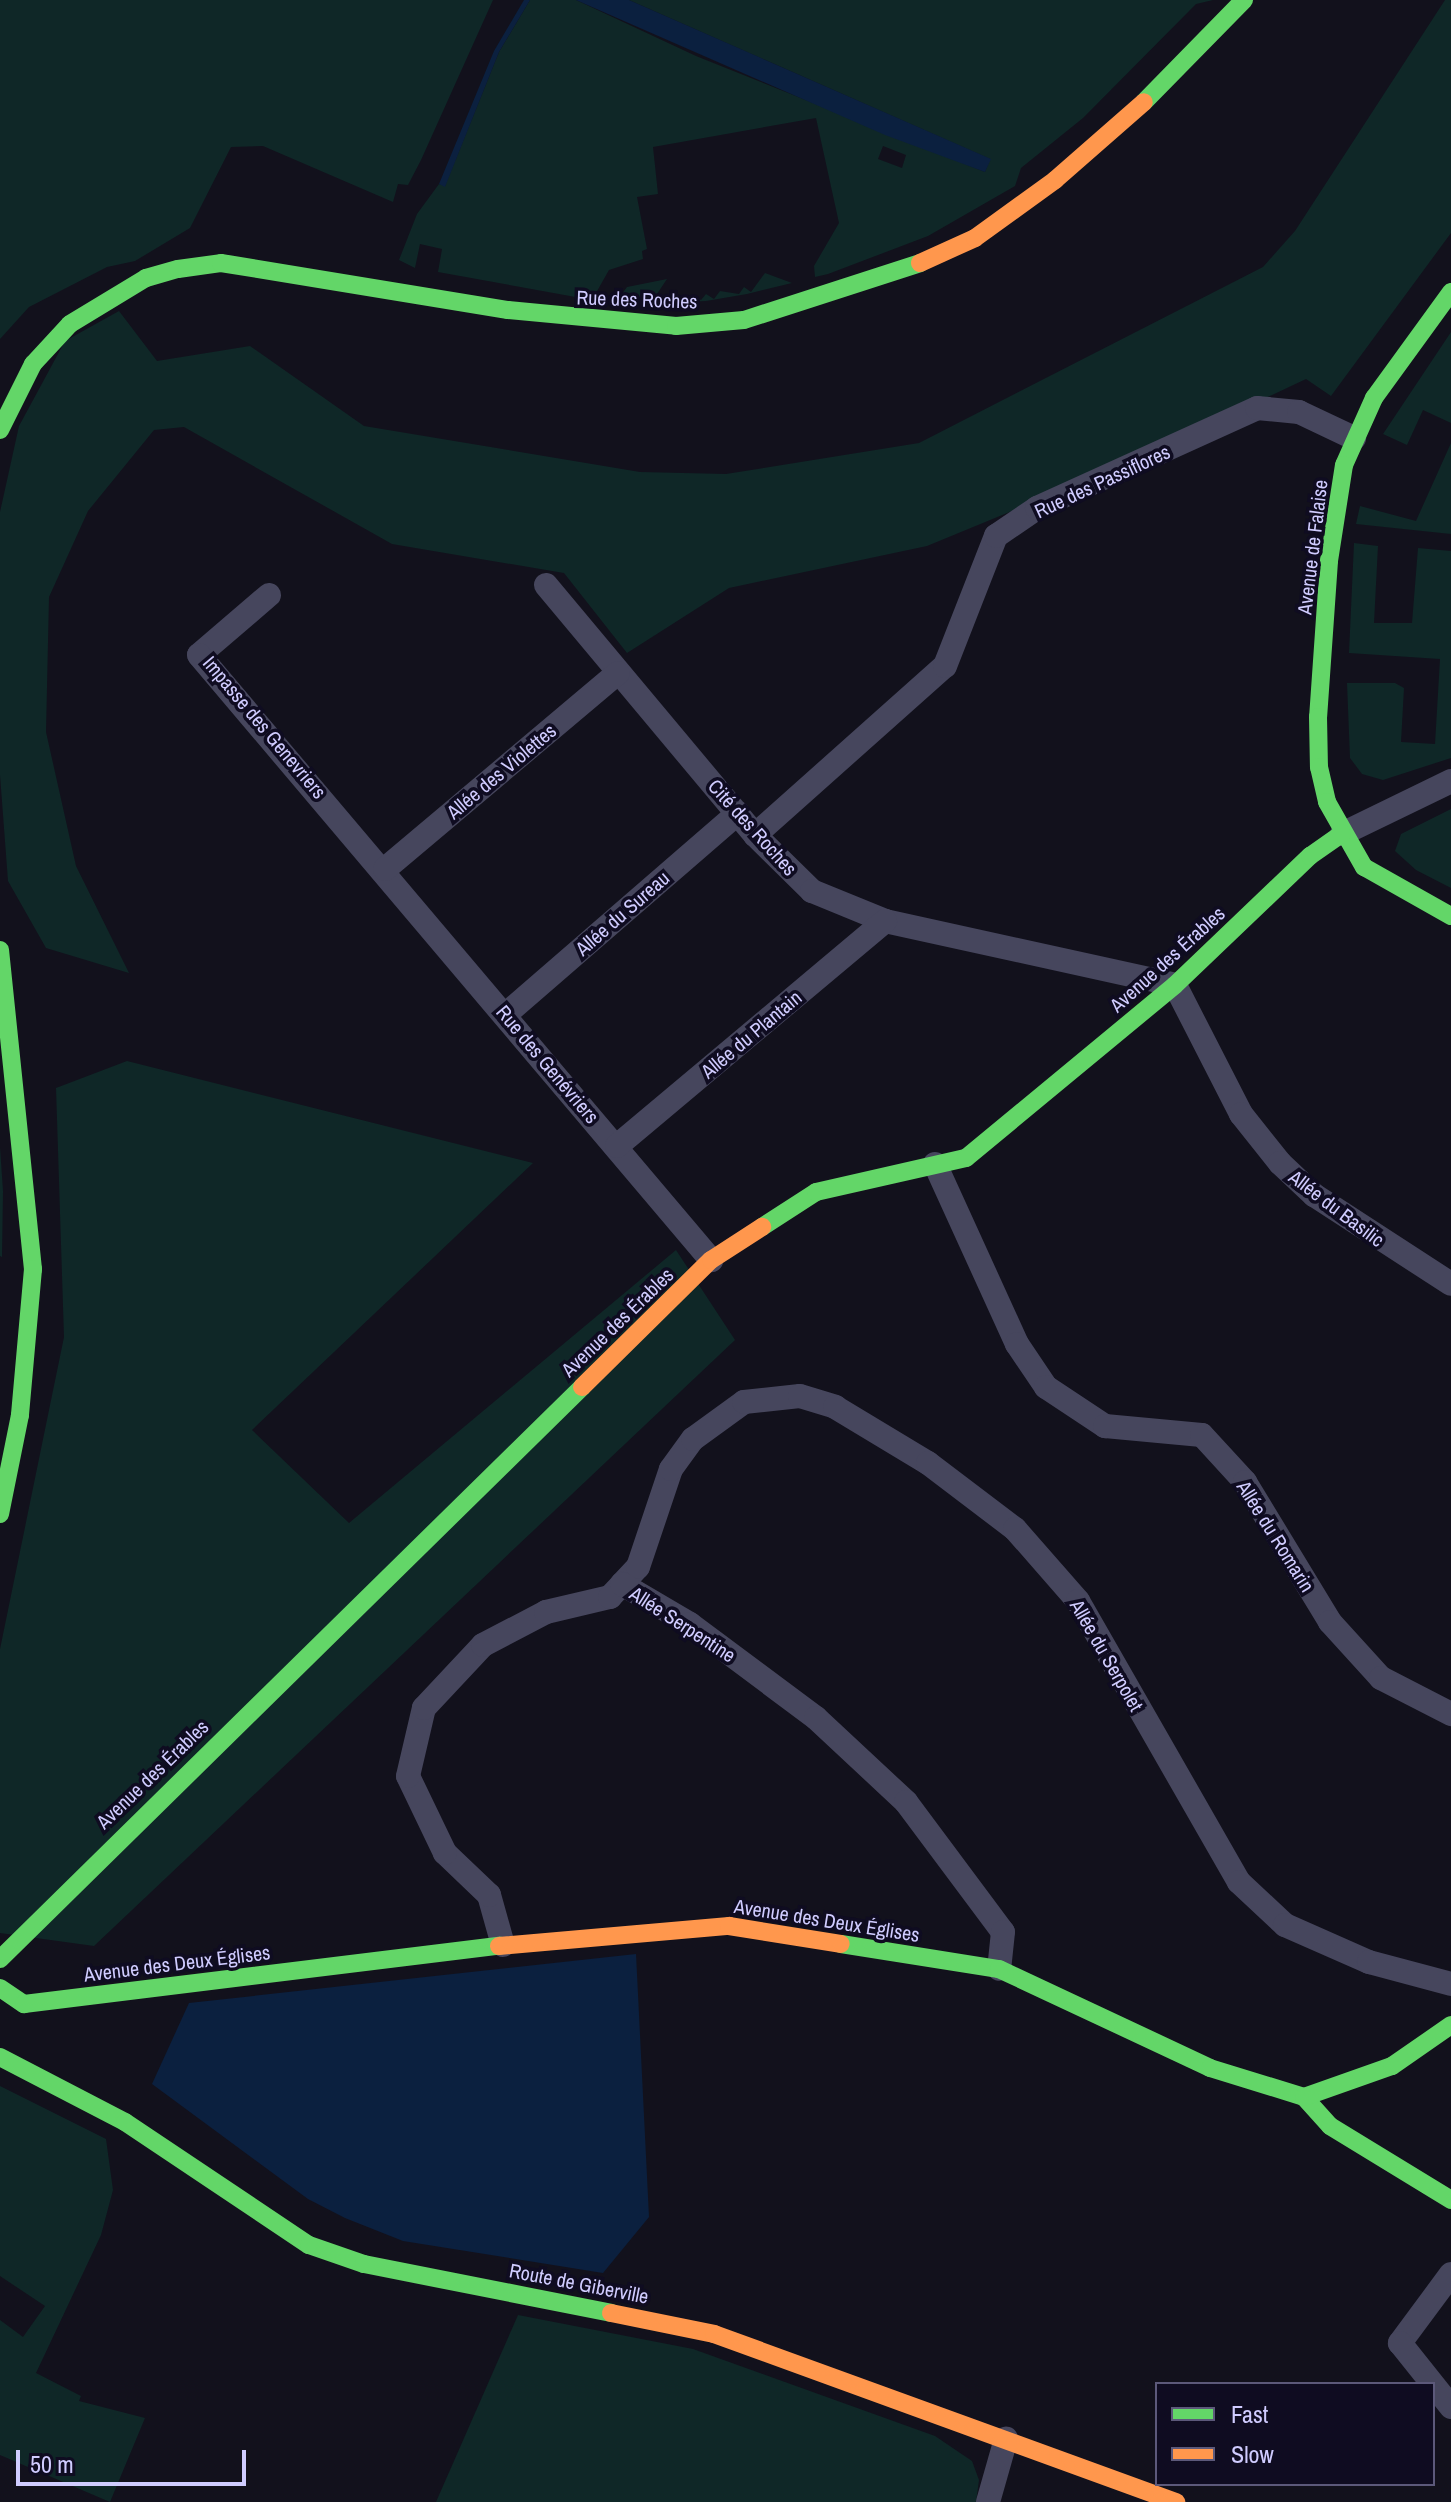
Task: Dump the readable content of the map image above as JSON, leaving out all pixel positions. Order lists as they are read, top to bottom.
{
  "streets": {
    "street": [
      "Rue des Roches",
      "Rue des Passiflores",
      "Avenue de Falaise",
      "Impasse des Genevriers",
      "Allée des Violettes",
      "Cité des Roches",
      "Allée du Sureau",
      "Avenue des Érables",
      "Allée du Plantain",
      "Rue des Genévriers",
      "Allée du Basilic",
      "Allée du Romarin",
      "Allée Serpentine",
      "Allée du Serpolet",
      "Avenue des Deux Églises",
      "Route de Giberville"
    ]
  },
  "crossings": [
    ["Rue des Passiflores", "Avenue de Falaise"],
    ["Rue des Passiflores", "Cité des Roches"],
    ["Avenue de Falaise", "Avenue des Érables"],
    ["Impasse des Genevriers", "Allée des Violettes"],
    ["Impasse des Genevriers", "Rue des Genévriers"],
    ["Allée des Violettes", "Cité des Roches"],
    ["Allée des Violettes", "Rue des Genévriers"],
    ["Cité des Roches", "Allée du Sureau"],
    ["Cité des Roches", "Avenue des Érables"],
    ["Cité des Roches", "Allée du Plantain"],
    ["Cité des Roches", "Allée du Basilic"],
    ["Allée du Sureau", "Rue des Genévriers"],
    ["Avenue des Érables", "Rue des Genévriers"],
    ["Avenue des Érables", "Allée du Basilic"],
    ["Avenue des Érables", "Allée du Romarin"],
    ["Allée du Plantain", "Rue des Genévriers"],
    ["Allée Serpentine", "Allée du Serpolet"],
    ["Allée Serpentine", "Avenue des Deux Églises"]
  ],
  "legend": ["Fast", "Slow"],
  "scale_bar": "50 m"
}
